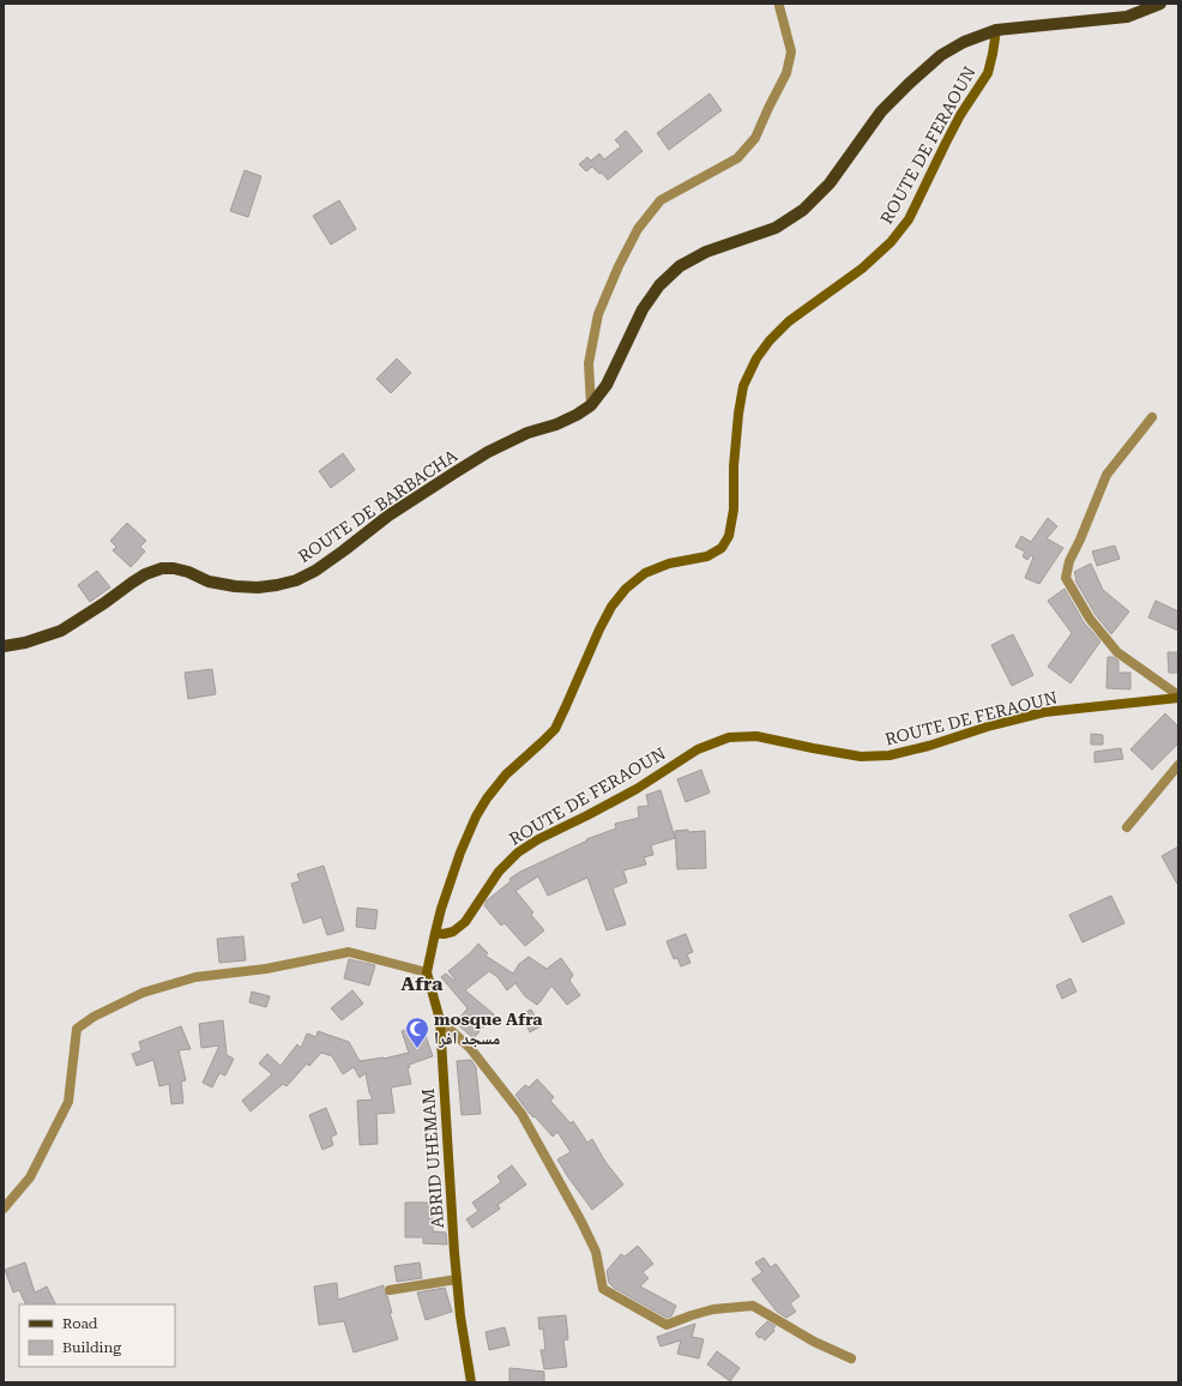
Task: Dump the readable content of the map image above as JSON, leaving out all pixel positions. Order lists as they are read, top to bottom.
{
  "streets": {
    "main road": ["ROUTE DE FERAOUN", "ROUTE DE BARBACHA", "ABRID UHEMAM"]
  },
  "crossings": [
    ["ROUTE DE FERAOUN", "ROUTE DE BARBACHA"],
    ["ROUTE DE FERAOUN", "ABRID UHEMAM"]
  ],
  "districts": ["Afra"],
  "places": {
    "mosque": ["mosque Afra مسجد افرا"]
  },
  "legend": ["Road", "Building"]
}
